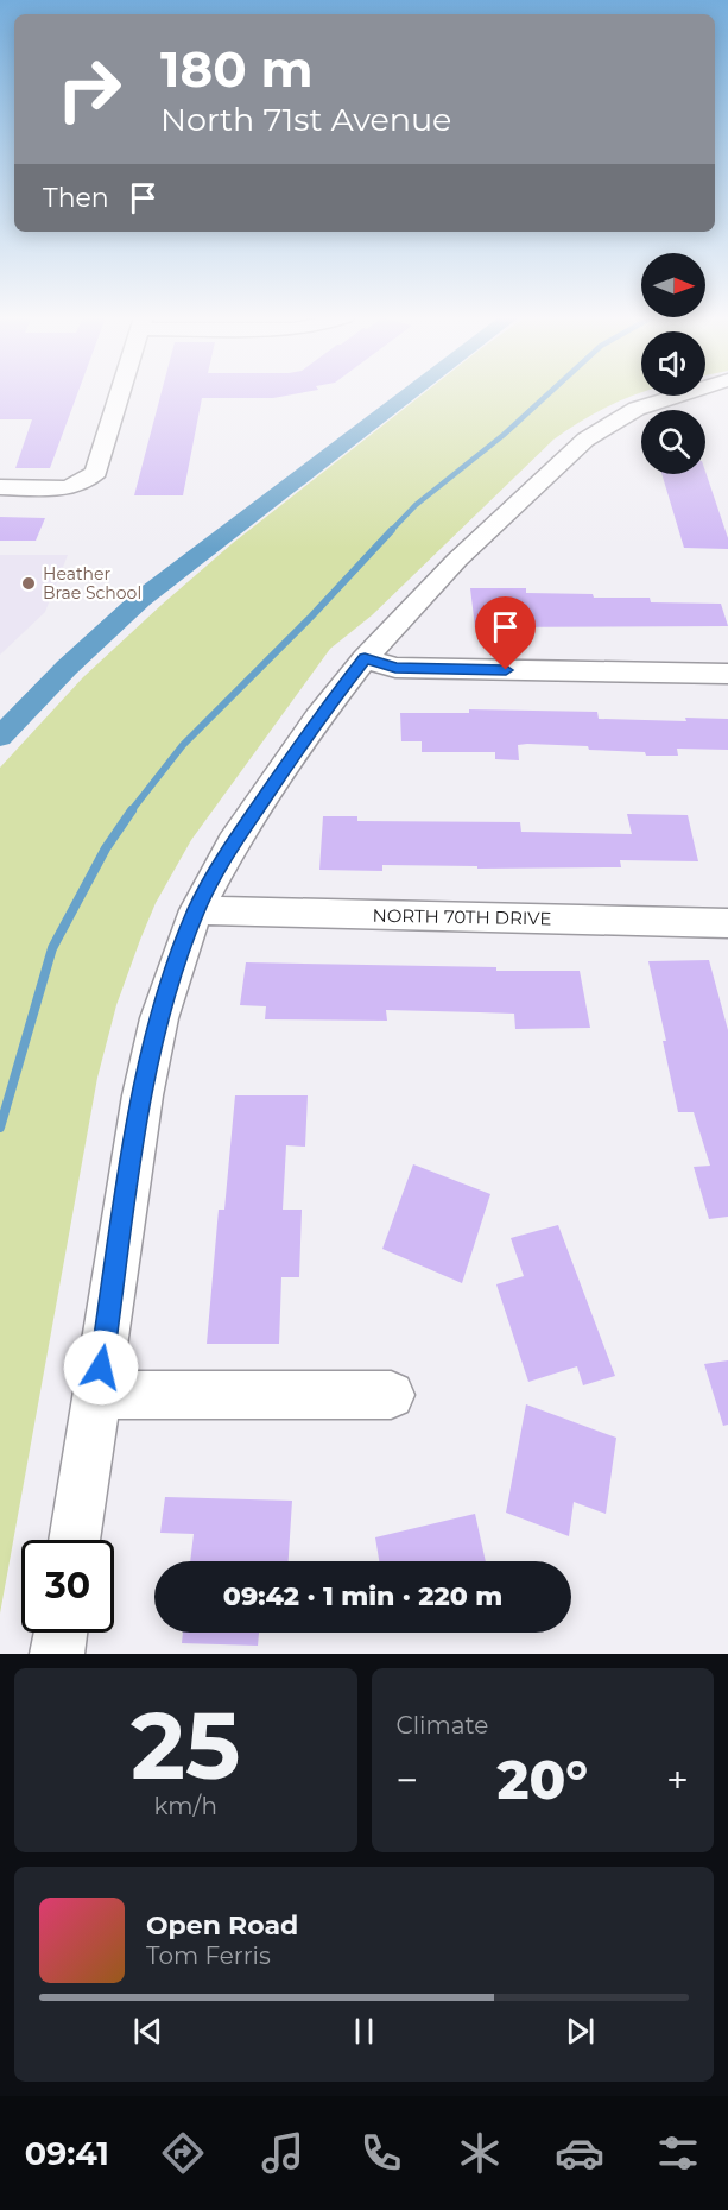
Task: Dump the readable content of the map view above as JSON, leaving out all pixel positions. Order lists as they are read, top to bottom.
{
  "streets": {
    "street": ["NORTH 70TH DRIVE"]
  },
  "places": ["Heather Brae School"],
  "north": "right",
  "page": {
    "turn": ["180 m", "North 71st Avenue"],
    "then": "Then",
    "limit": "30",
    "trip": "09:42 · 1 min · 220 m",
    "tile": [
      ["25", "km/h"],
      "Climate"
    ],
    "heat": ["−", "20°", "+"],
    "song": ["Open Road", "Tom Ferris"],
    "tabs": "09:41"
  }
}
